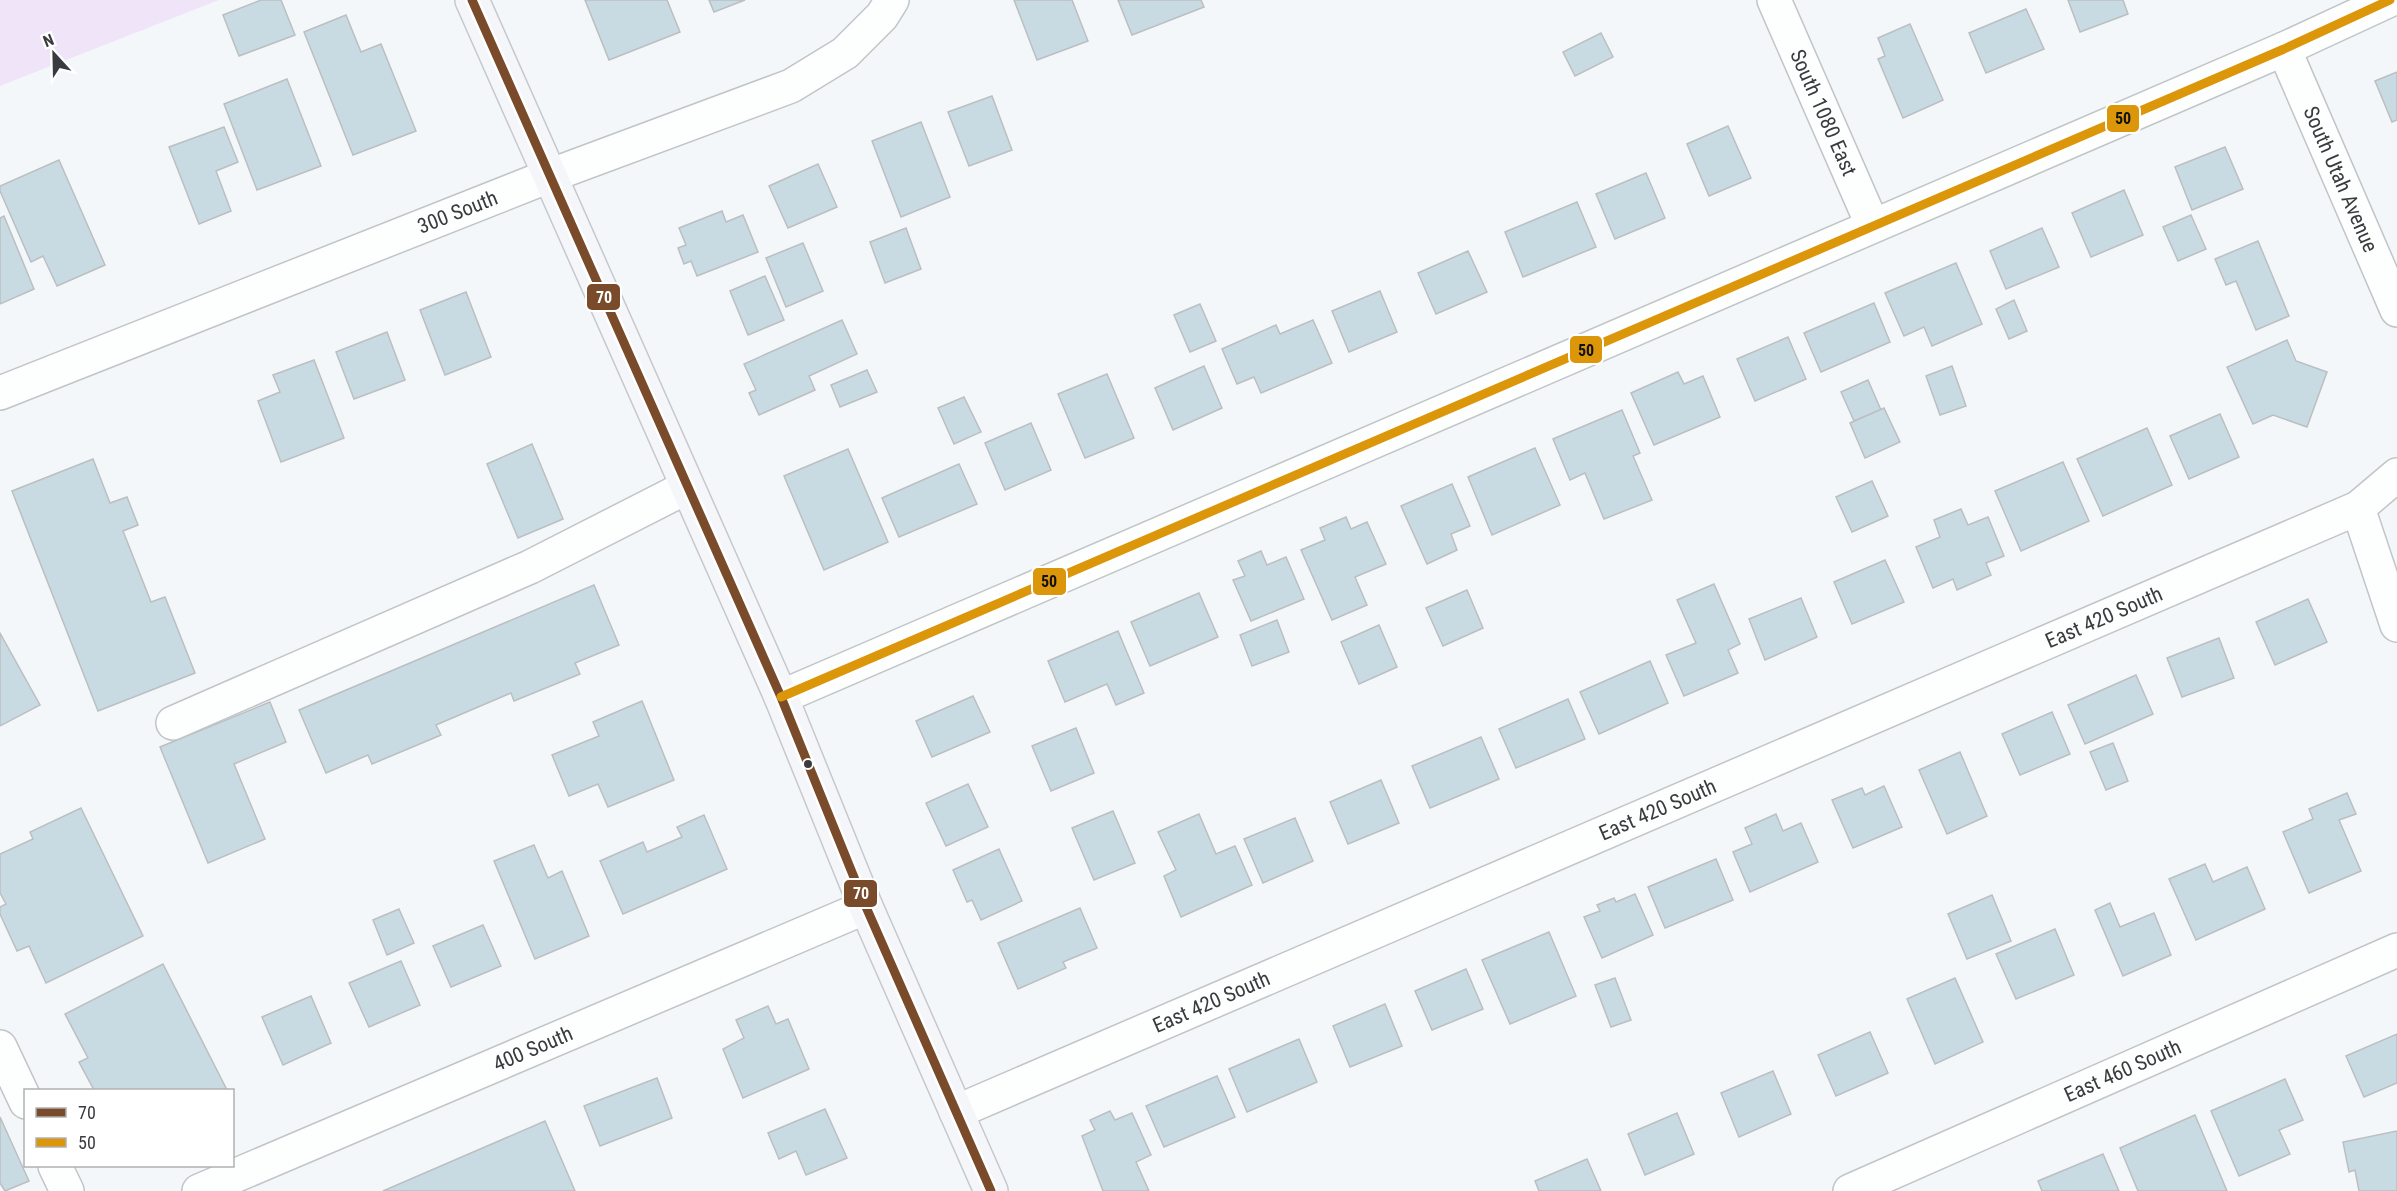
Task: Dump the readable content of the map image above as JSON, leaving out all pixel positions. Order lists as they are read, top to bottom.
{
  "streets": {
    "street": [
      "South 1080 East",
      "South Utah Avenue",
      "300 South",
      "East 420 South",
      "400 South",
      "East 460 South"
    ]
  },
  "lines": ["transit line 70", "transit line 50"],
  "legend": ["70", "50"],
  "north": "top"
}
